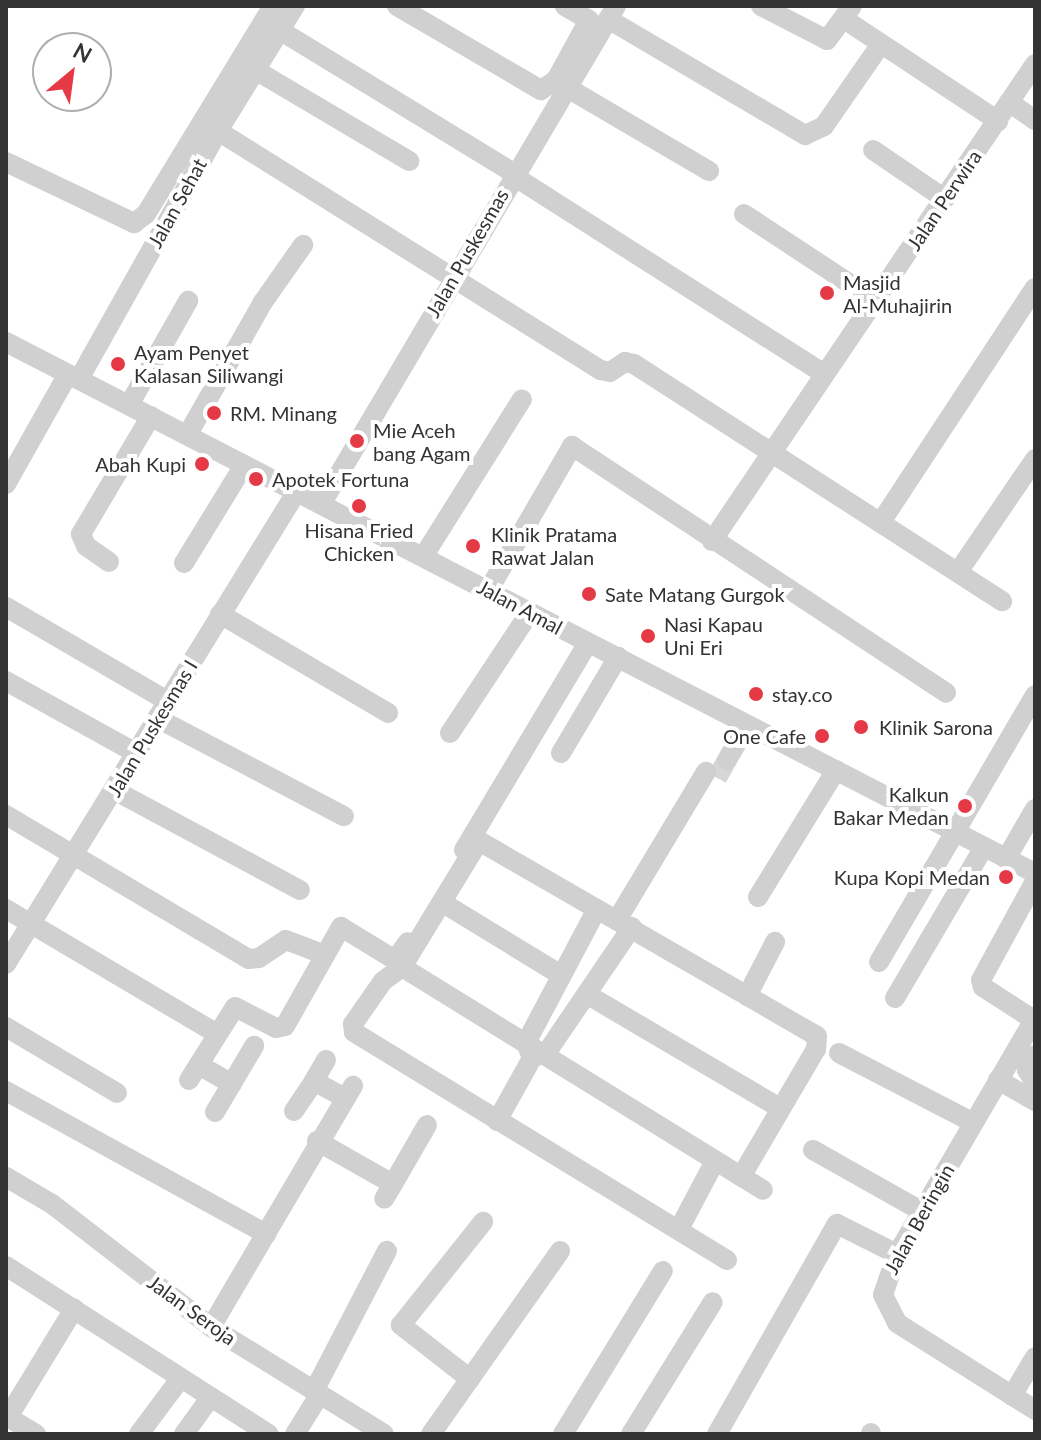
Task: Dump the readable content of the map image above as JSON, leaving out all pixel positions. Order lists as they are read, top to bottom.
{
  "streets": {
    "street": [
      "Jalan Perwira",
      "Jalan Sehat",
      "Jalan Puskesmas",
      "Jalan Amal",
      "Jalan Puskesmas I",
      "Jalan Beringin",
      "Jalan Seroja"
    ]
  },
  "crossings": [
    ["Jalan Sehat", "Jalan Amal"],
    ["Jalan Puskesmas", "Jalan Amal"],
    ["Jalan Amal", "Jalan Puskesmas I"]
  ],
  "places": [
    "Masjid Al-Muhajirin",
    "Ayam Penyet Kalasan Siliwangi",
    "RM. Minang",
    "Mie Aceh bang Agam",
    "Abah Kupi",
    "Apotek Fortuna",
    "Hisana Fried Chicken",
    "Klinik Pratama Rawat Jalan",
    "Sate Matang Gurgok",
    "Nasi Kapau Uni Eri",
    "stay.co",
    "Klinik Sarona",
    "One Cafe",
    "Kalkun Bakar Medan",
    "Kupa Kopi Medan"
  ],
  "north": "top right"
}
